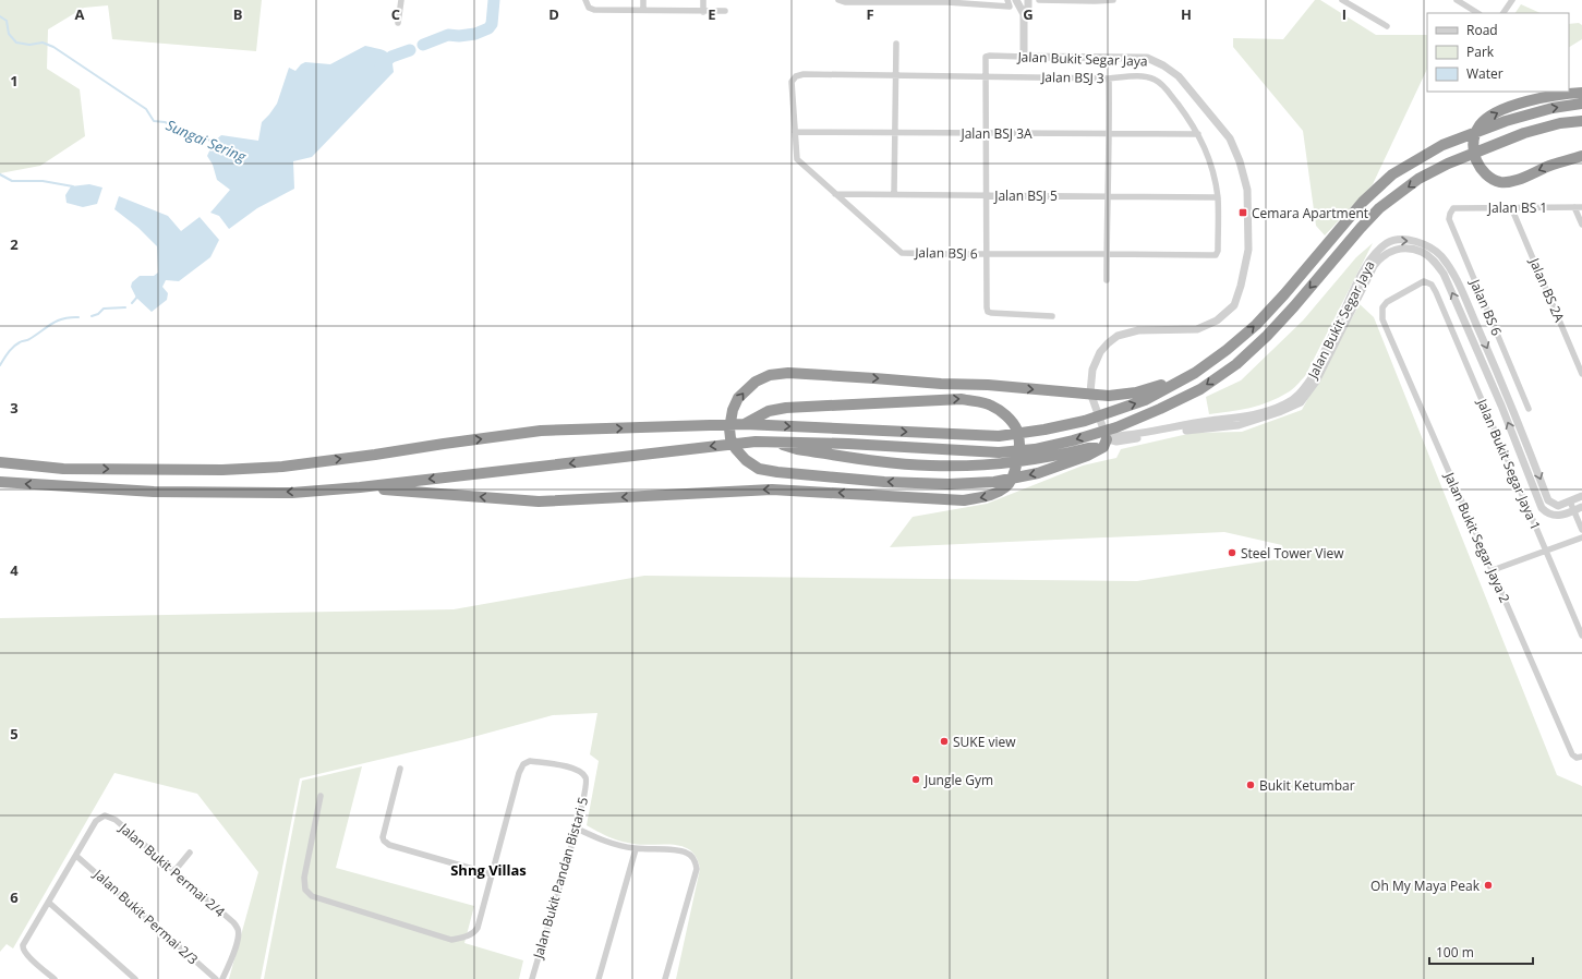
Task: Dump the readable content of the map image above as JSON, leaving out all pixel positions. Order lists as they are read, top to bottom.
{
  "streets": {
    "street": [
      "Jalan Bukit Segar Jaya",
      "Jalan BSJ 3",
      "Jalan BSJ 3A",
      "Jalan BSJ 5",
      "Jalan BS 1",
      "Jalan BSJ 6",
      "Jalan BS 2A",
      "Jalan BS 6",
      "Jalan Bukit Segar Jaya 1",
      "Jalan Bukit Segar Jaya 2",
      "Jalan Bukit Permai 2/4",
      "Jalan Bukit Pandan Bistari 5",
      "Jalan Bukit Permai 2/3"
    ]
  },
  "crossings": [
    ["Jalan Bukit Segar Jaya", "Jalan BSJ 3"],
    ["Jalan BSJ 3", "Jalan BSJ 3A"],
    ["Jalan BSJ 3", "Jalan BSJ 5"],
    ["Jalan BSJ 3", "Jalan BSJ 6"],
    ["Jalan BSJ 3A", "Jalan BSJ 6"],
    ["Jalan BSJ 5", "Jalan BSJ 6"],
    ["Jalan BS 1", "Jalan BS 2A"],
    ["Jalan BS 1", "Jalan BS 6"],
    ["Jalan Bukit Segar Jaya 1", "Jalan Bukit Segar Jaya 2"],
    ["Jalan Bukit Permai 2/4", "Jalan Bukit Permai 2/3"]
  ],
  "districts": ["Shng Villas"],
  "water": ["Sungai Sering"],
  "places": {
    "transit": ["Cemara Apartment"],
    "other": [
      "Steel Tower View",
      "SUKE view",
      "Jungle Gym",
      "Bukit Ketumbar",
      "Oh My Maya Peak"
    ]
  },
  "legend": ["Road", "Park", "Water"],
  "scale_bar": "100 m",
  "grid": {
    "columns": [
      "A",
      "B",
      "C",
      "D",
      "E",
      "F",
      "G",
      "H",
      "I"
    ],
    "rows": [
      "1",
      "2",
      "3",
      "4",
      "5",
      "6"
    ]
  }
}
